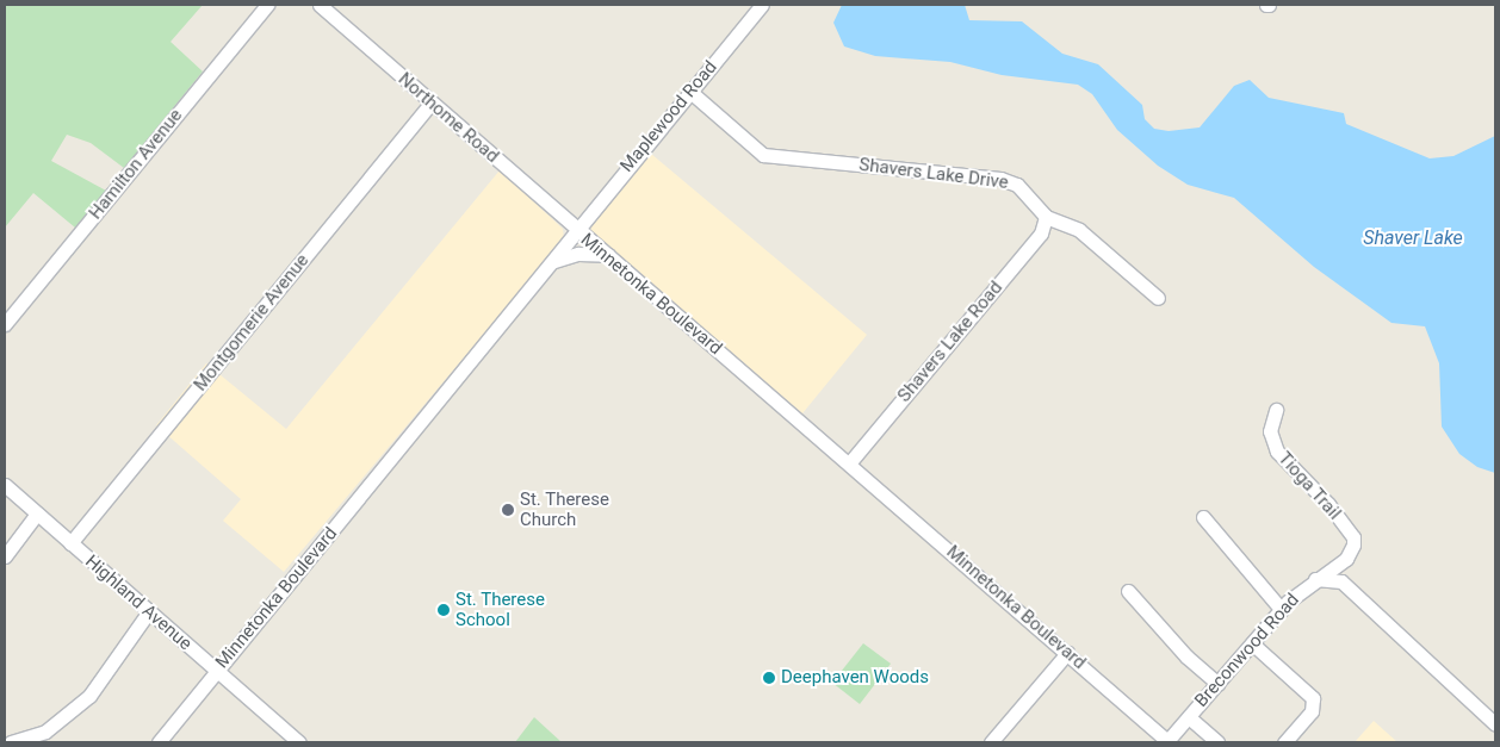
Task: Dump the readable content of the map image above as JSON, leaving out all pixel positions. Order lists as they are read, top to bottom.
{
  "streets": {
    "street": [
      "Maplewood Road",
      "Northome Road",
      "Hamilton Avenue",
      "Shavers Lake Drive",
      "Minnetonka Boulevard",
      "Montgomerie Avenue",
      "Shavers Lake Road",
      "Tioga Trail",
      "Highland Avenue",
      "Breconwood Road"
    ]
  },
  "crossings": [
    ["Maplewood Road", "Northome Road"],
    ["Maplewood Road", "Shavers Lake Drive"],
    ["Maplewood Road", "Minnetonka Boulevard"],
    ["Northome Road", "Minnetonka Boulevard"],
    ["Northome Road", "Montgomerie Avenue"],
    ["Shavers Lake Drive", "Shavers Lake Road"],
    ["Minnetonka Boulevard", "Shavers Lake Road"],
    ["Minnetonka Boulevard", "Highland Avenue"],
    ["Minnetonka Boulevard", "Breconwood Road"],
    ["Montgomerie Avenue", "Highland Avenue"]
  ],
  "water": ["Shaver Lake"],
  "places": ["St. Therese Church", "St. Therese School", "Deephaven Woods"]
}
